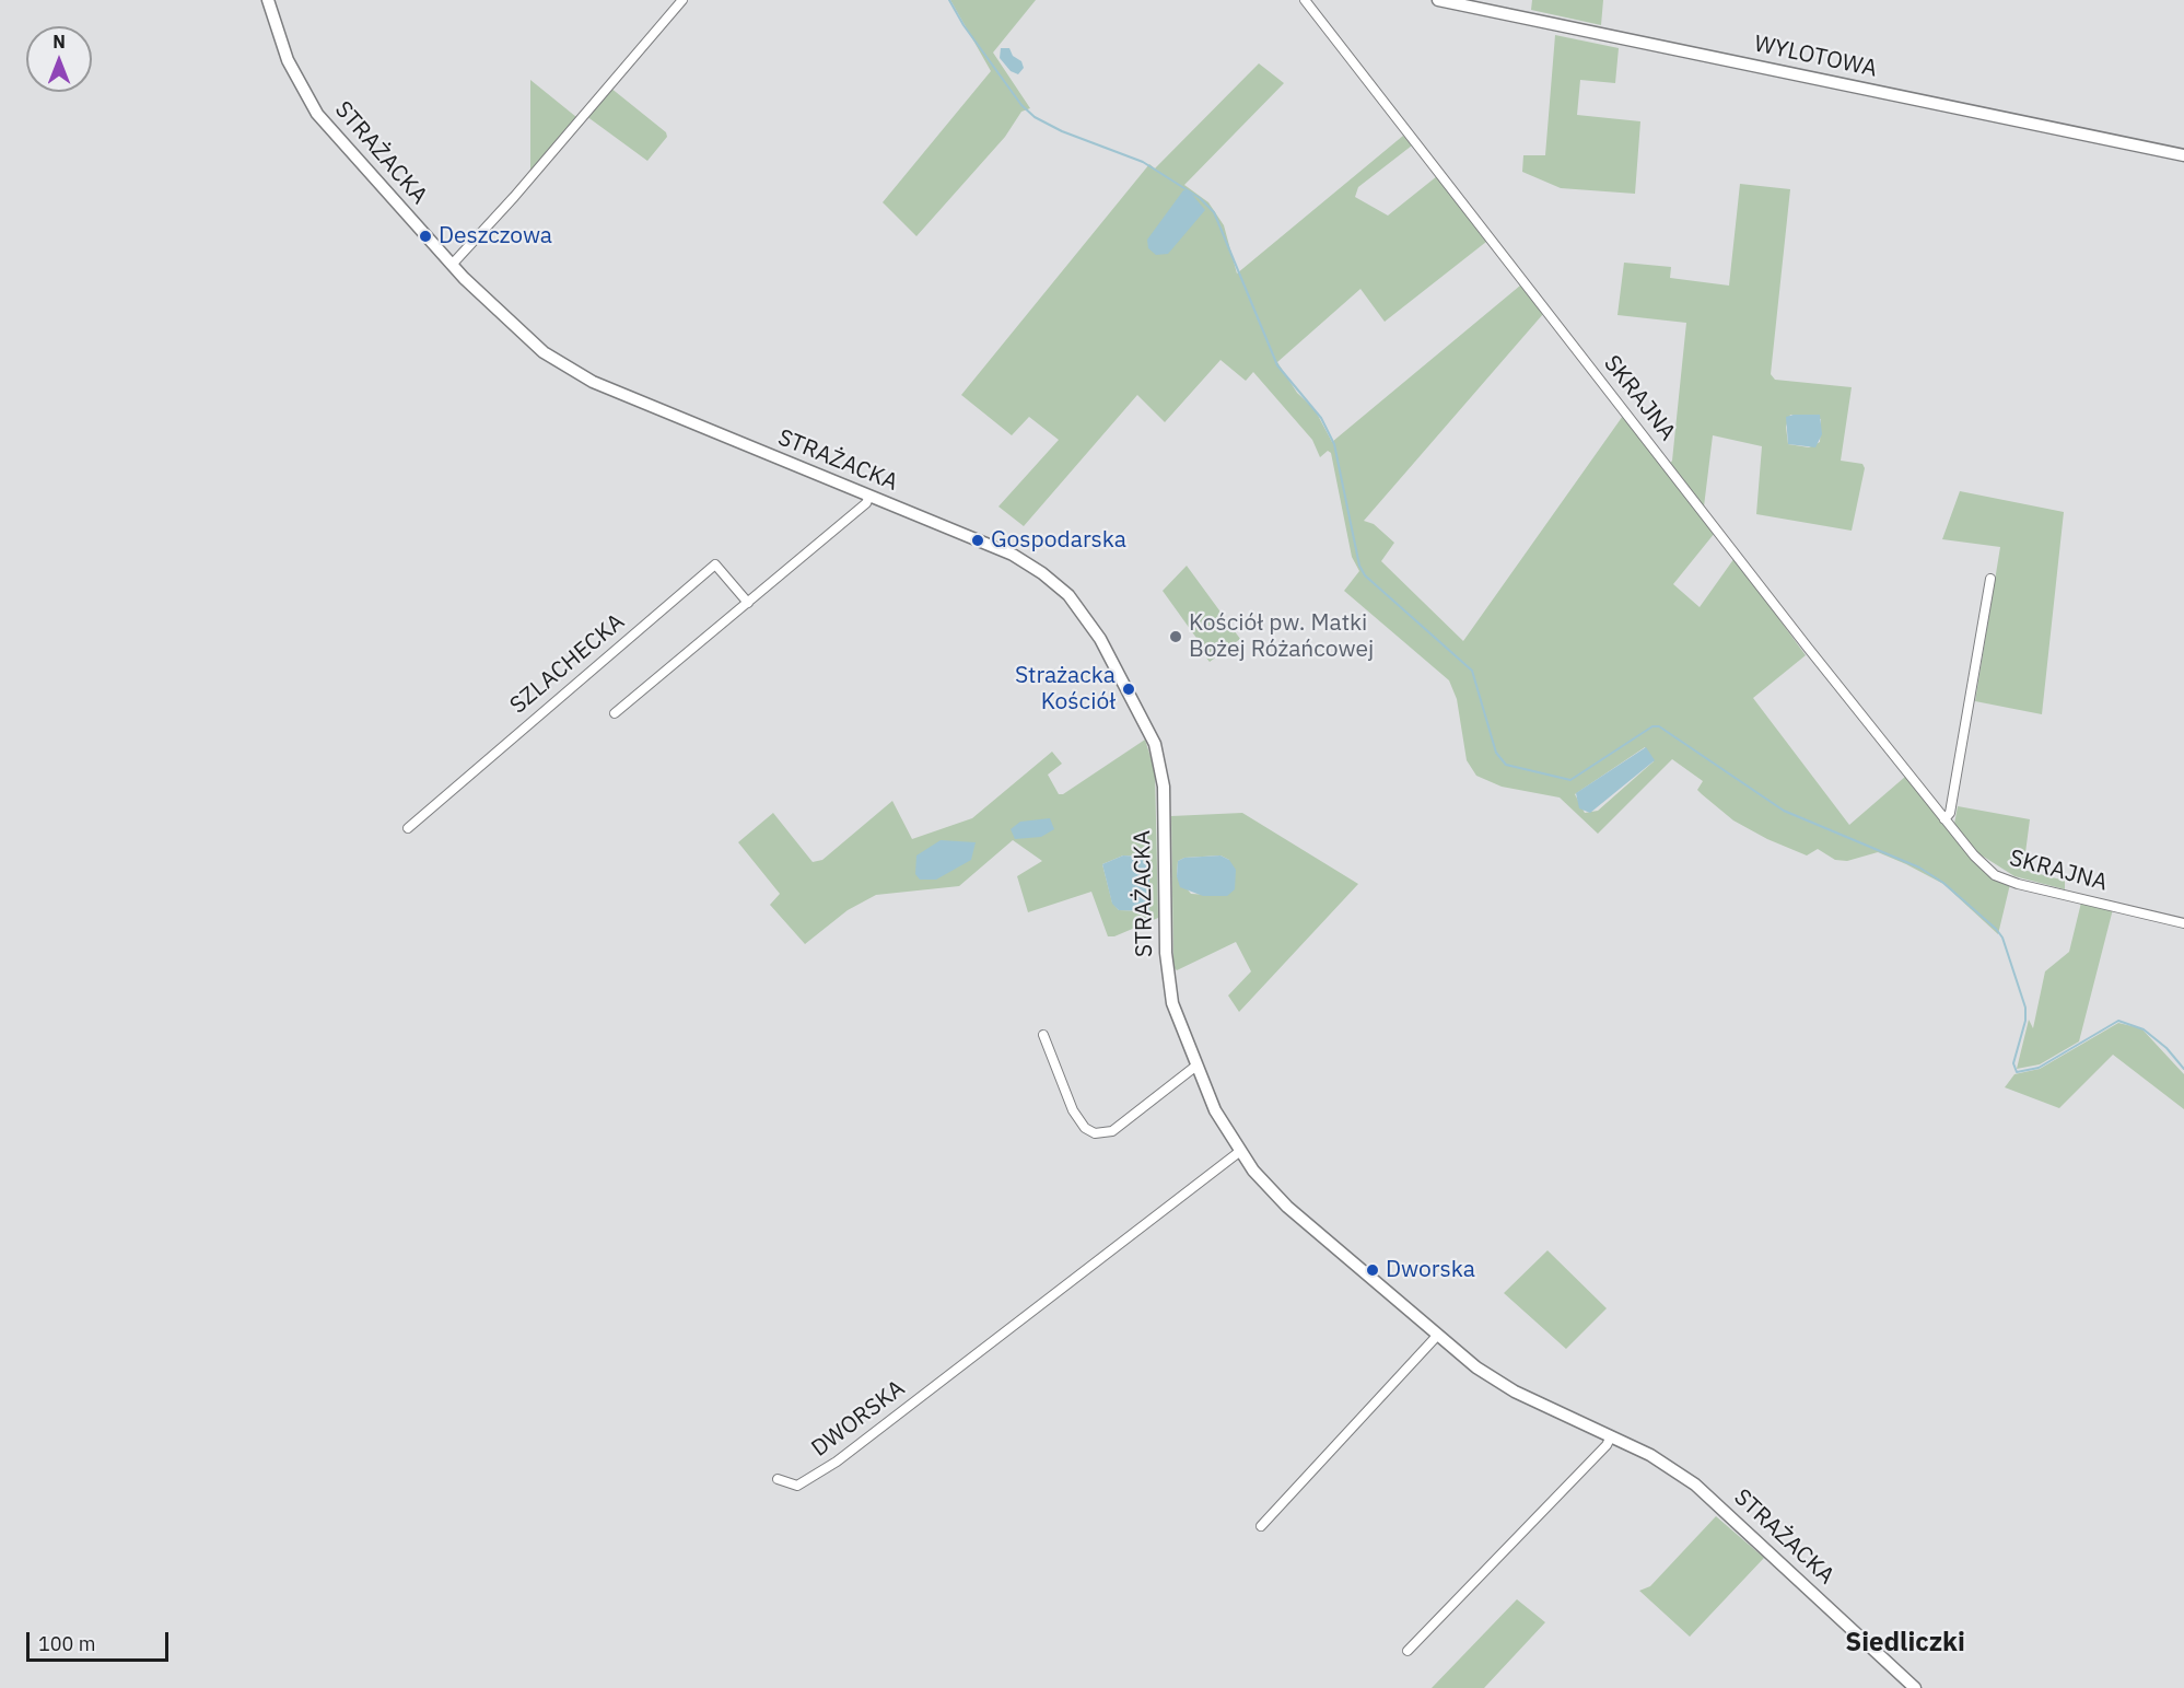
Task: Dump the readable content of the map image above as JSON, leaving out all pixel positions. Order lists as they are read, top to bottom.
{
  "streets": {
    "street": [
      "WYLOTOWA",
      "STRAŻACKA",
      "SKRAJNA",
      "SZLACHECKA",
      "DWORSKA"
    ]
  },
  "crossings": [
    ["STRAŻACKA", "DWORSKA"]
  ],
  "districts": ["Siedliczki"],
  "places": [
    "Deszczowa",
    "Gospodarska",
    "Kościół pw. Matki Bożej Różańcowej",
    "Strażacka Kościół",
    "Dworska"
  ],
  "scale_bar": "100 m",
  "north": "top"
}
